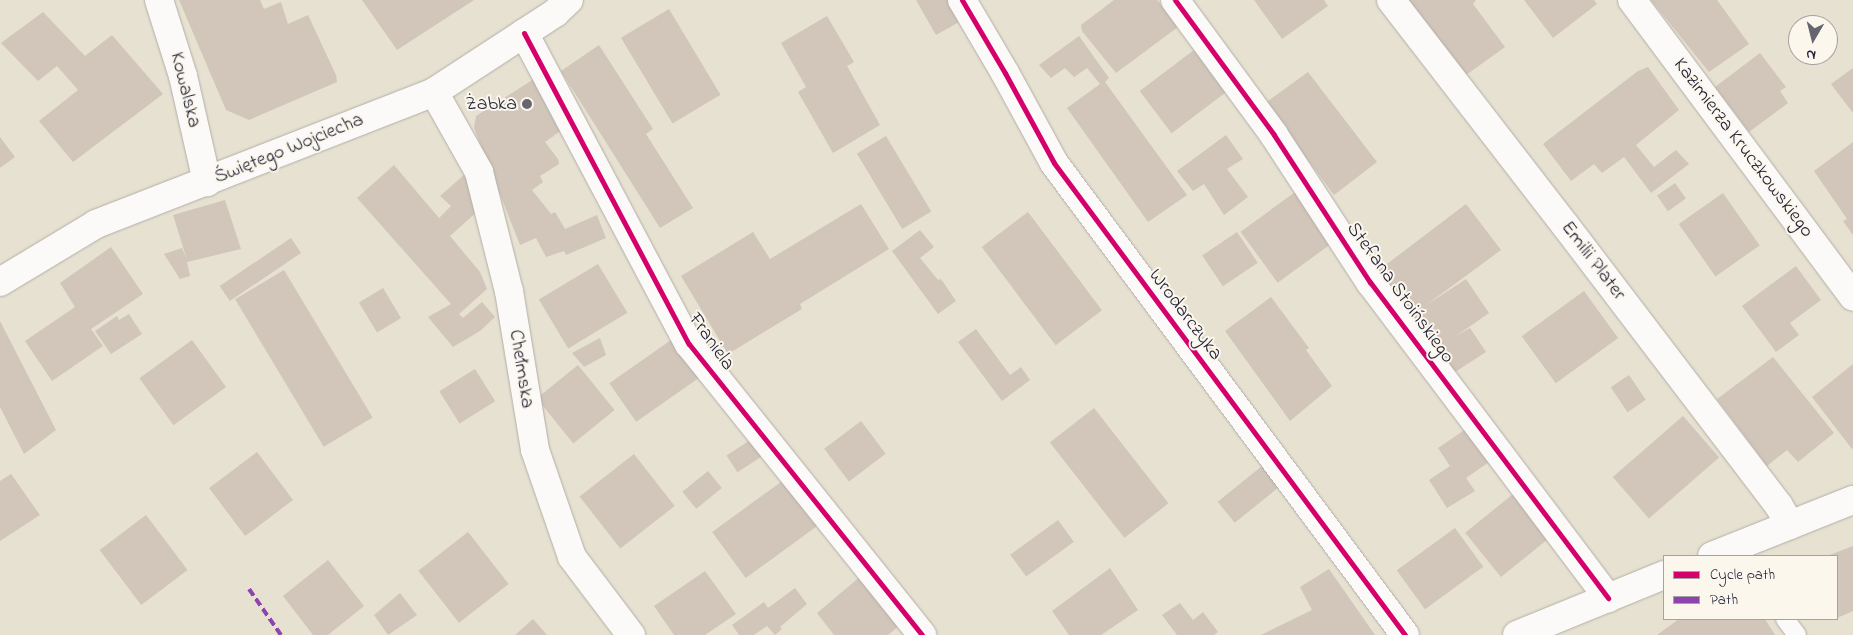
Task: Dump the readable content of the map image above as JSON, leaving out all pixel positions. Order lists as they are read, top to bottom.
{
  "streets": {
    "street": [
      "Kowalska",
      "Kazimierza Kruczkowskiego",
      "Świętego Wojciecha",
      "Emilii Plater",
      "Stefana Stoińskiego",
      "Wrodarczyka",
      "Franiela",
      "Chełmska"
    ]
  },
  "crossings": [
    ["Kowalska", "Świętego Wojciecha"],
    ["Świętego Wojciecha", "Franiela"],
    ["Świętego Wojciecha", "Chełmska"]
  ],
  "places": ["Żabka"],
  "legend": ["Cycle path", "Path"],
  "north": "bottom"
}
